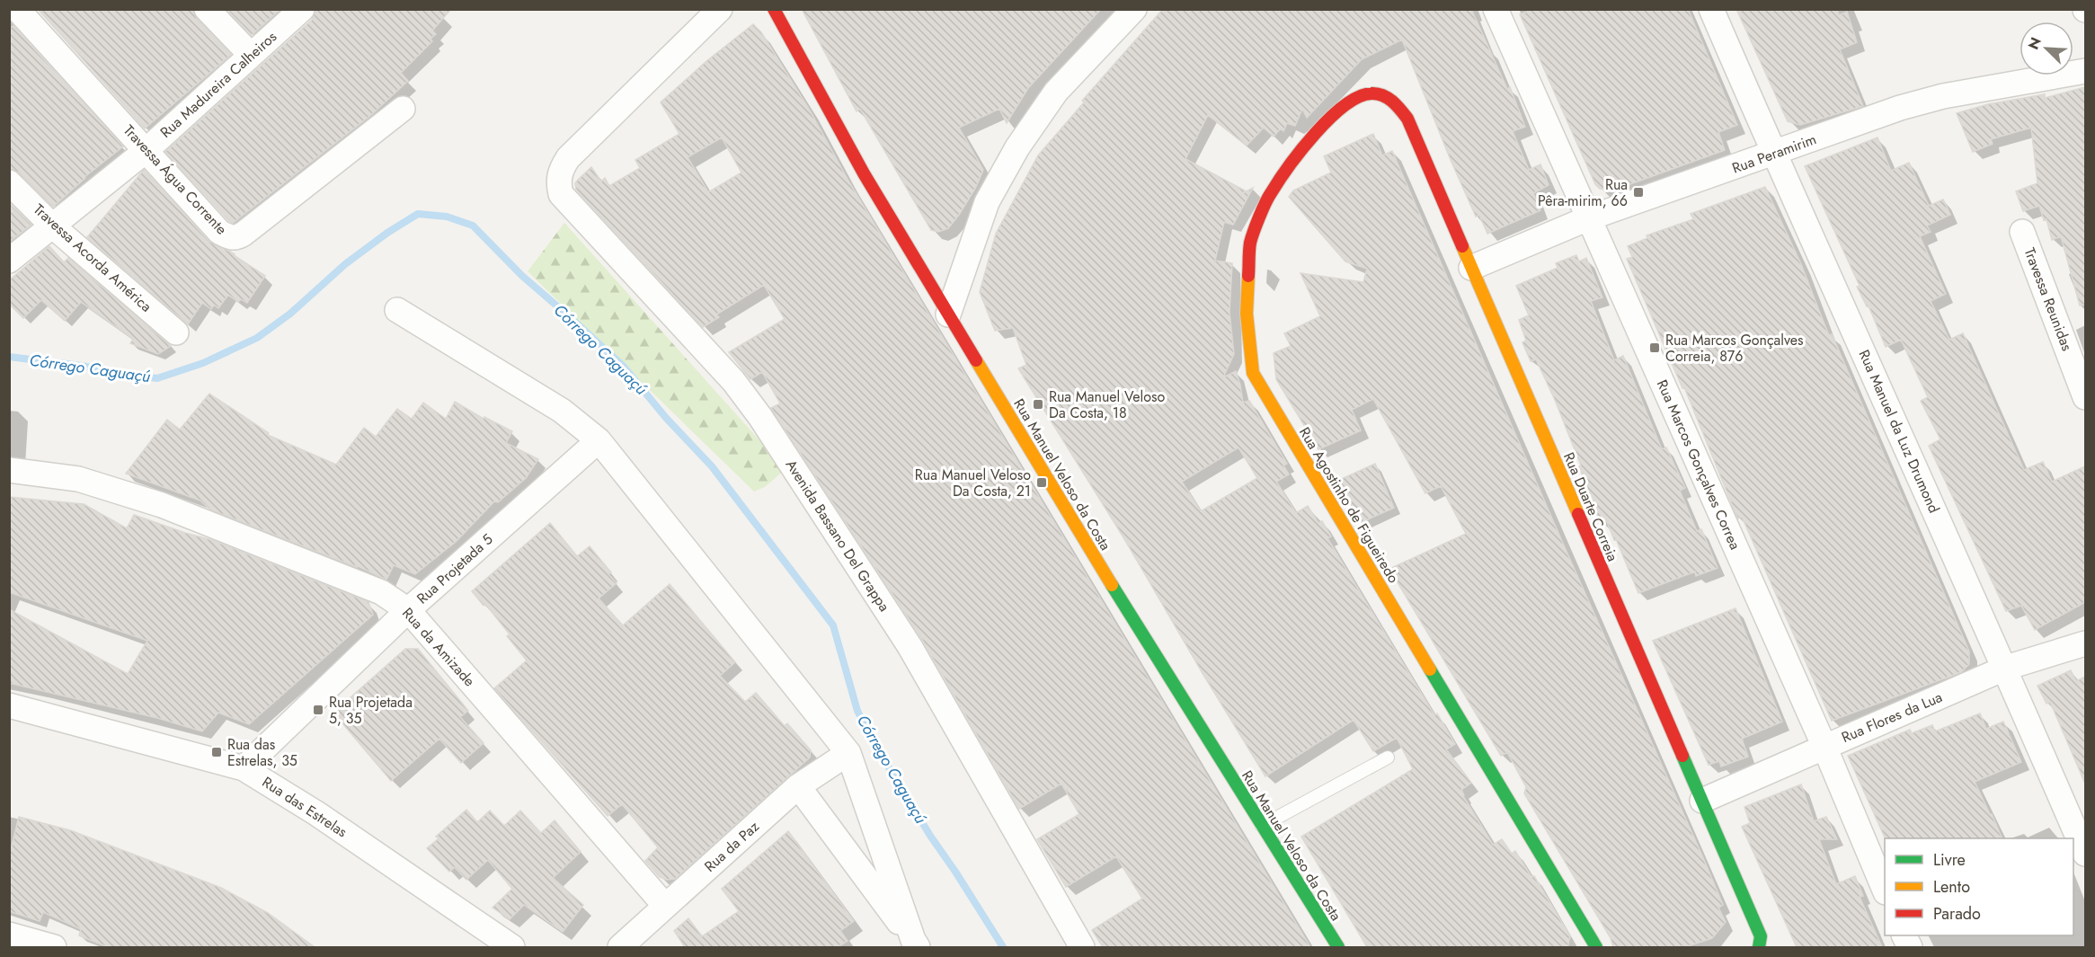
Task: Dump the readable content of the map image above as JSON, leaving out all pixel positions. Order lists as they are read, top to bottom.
{
  "streets": {
    "street": [
      "Rua Madureira Calheiros",
      "Rua Peramirim",
      "Travessa Água Corrente",
      "Travessa Acorda América",
      "Travessa Reunidas",
      "Rua Manuel da Luz Drumond",
      "Rua Marcos Gonçalves Correa",
      "Rua Manuel Veloso da Costa",
      "Rua Agostinho de Figueiredo",
      "Rua Duarte Correia",
      "Avenida Bassano Del Grappa",
      "Rua Projetada 5",
      "Rua da Amizade",
      "Rua Flores da Lua",
      "Rua das Estrelas",
      "Rua da Paz"
    ]
  },
  "crossings": [
    ["Rua Madureira Calheiros", "Travessa Água Corrente"],
    ["Rua Madureira Calheiros", "Travessa Acorda América"],
    ["Rua Peramirim", "Rua Manuel da Luz Drumond"],
    ["Rua Peramirim", "Rua Marcos Gonçalves Correa"],
    ["Rua Peramirim", "Rua Duarte Correia"],
    ["Rua Manuel da Luz Drumond", "Rua Flores da Lua"],
    ["Rua Marcos Gonçalves Correa", "Rua Flores da Lua"],
    ["Rua Agostinho de Figueiredo", "Rua Duarte Correia"],
    ["Rua Duarte Correia", "Rua Flores da Lua"],
    ["Rua Projetada 5", "Rua da Amizade"],
    ["Rua Projetada 5", "Rua das Estrelas"],
    ["Rua da Amizade", "Rua da Paz"]
  ],
  "water": ["Córrego Caguaçú"],
  "places": {
    "transit": [
      "Rua Pêra-mirim, 66",
      "Rua Marcos Gonçalves Correia, 876",
      "Rua Manuel Veloso Da Costa, 18",
      "Rua Manuel Veloso Da Costa, 21",
      "Rua Projetada 5, 35",
      "Rua das Estrelas, 35"
    ]
  },
  "legend": ["Livre", "Lento", "Parado"],
  "north": "top left"
}
